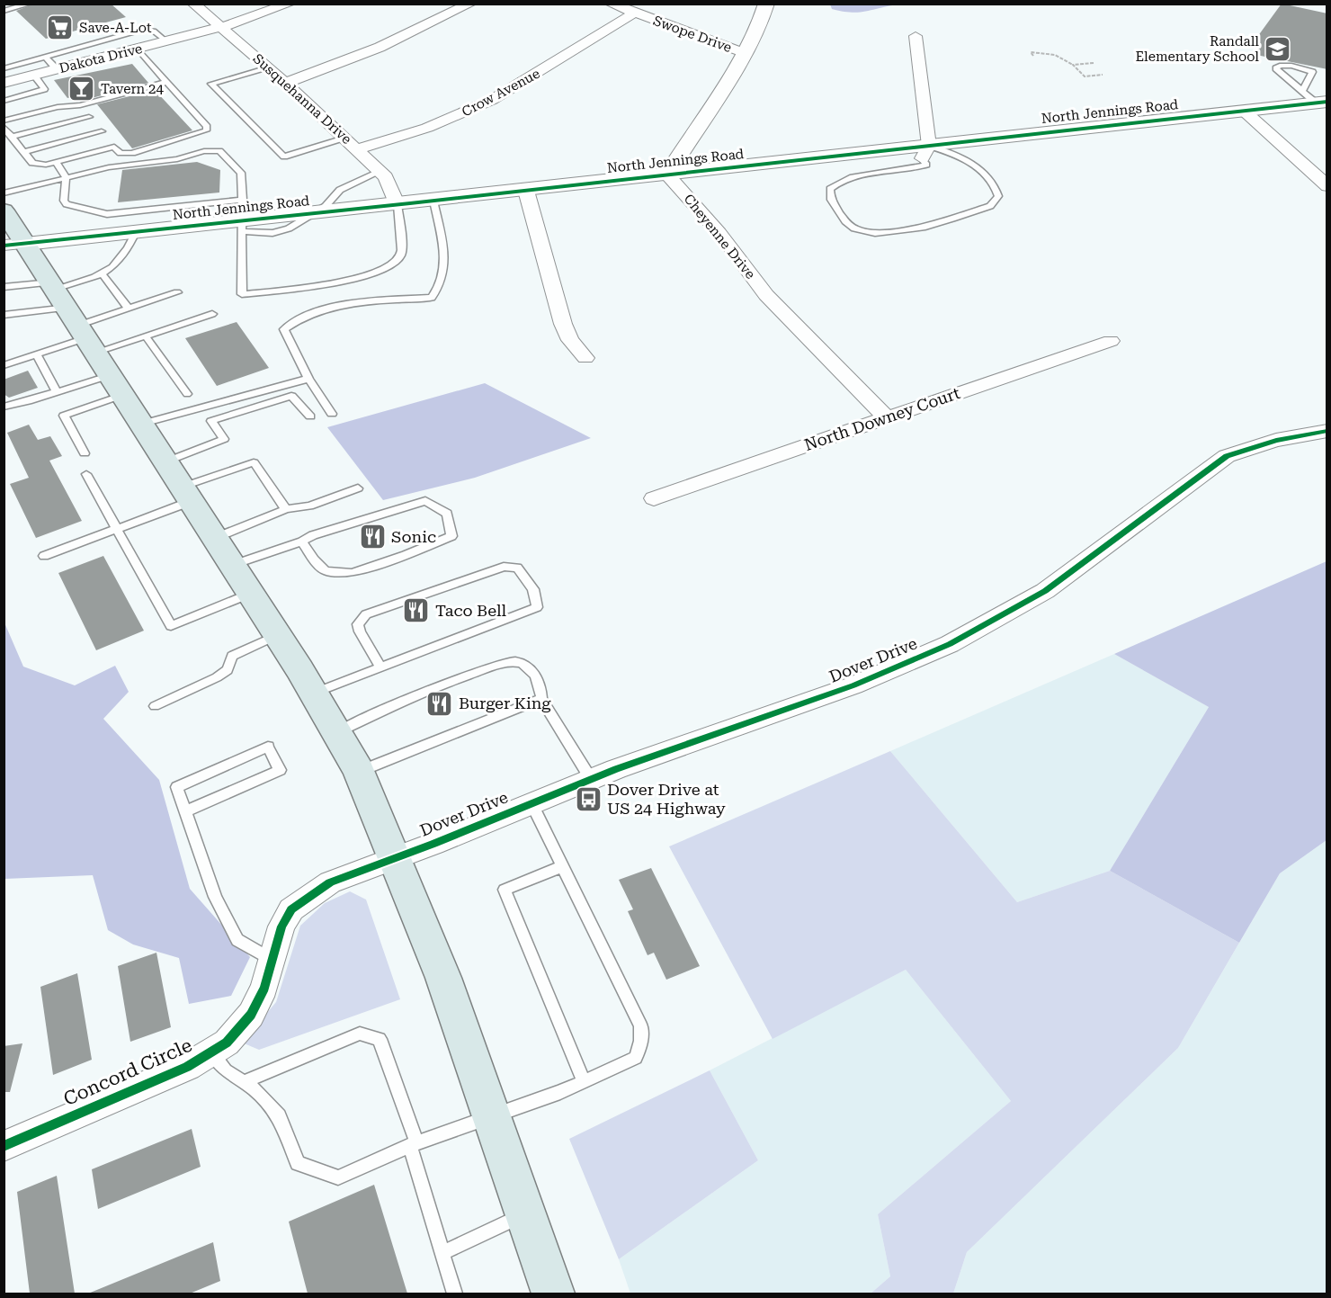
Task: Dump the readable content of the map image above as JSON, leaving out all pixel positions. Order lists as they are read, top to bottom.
{
  "streets": {
    "street": [
      "Swope Drive",
      "Dakota Drive",
      "Crow Avenue",
      "Susquehanna Drive",
      "North Jennings Road",
      "Cheyenne Drive",
      "North Downey Court",
      "Dover Drive",
      "Concord Circle"
    ]
  },
  "crossings": [
    ["Swope Drive", "Crow Avenue"],
    ["Dakota Drive", "Susquehanna Drive"],
    ["Crow Avenue", "Susquehanna Drive"],
    ["Susquehanna Drive", "North Jennings Road"],
    ["North Jennings Road", "Cheyenne Drive"],
    ["Cheyenne Drive", "North Downey Court"],
    ["Dover Drive", "Concord Circle"]
  ],
  "places": {
    "supermarket": ["Save-A-Lot"],
    "school or university": ["Randall Elementary School"],
    "bar": ["Tavern 24"],
    "restaurant": ["Sonic", "Taco Bell", "Burger King"],
    "bus stop": ["Dover Drive at US 24 Highway"]
  }
}
